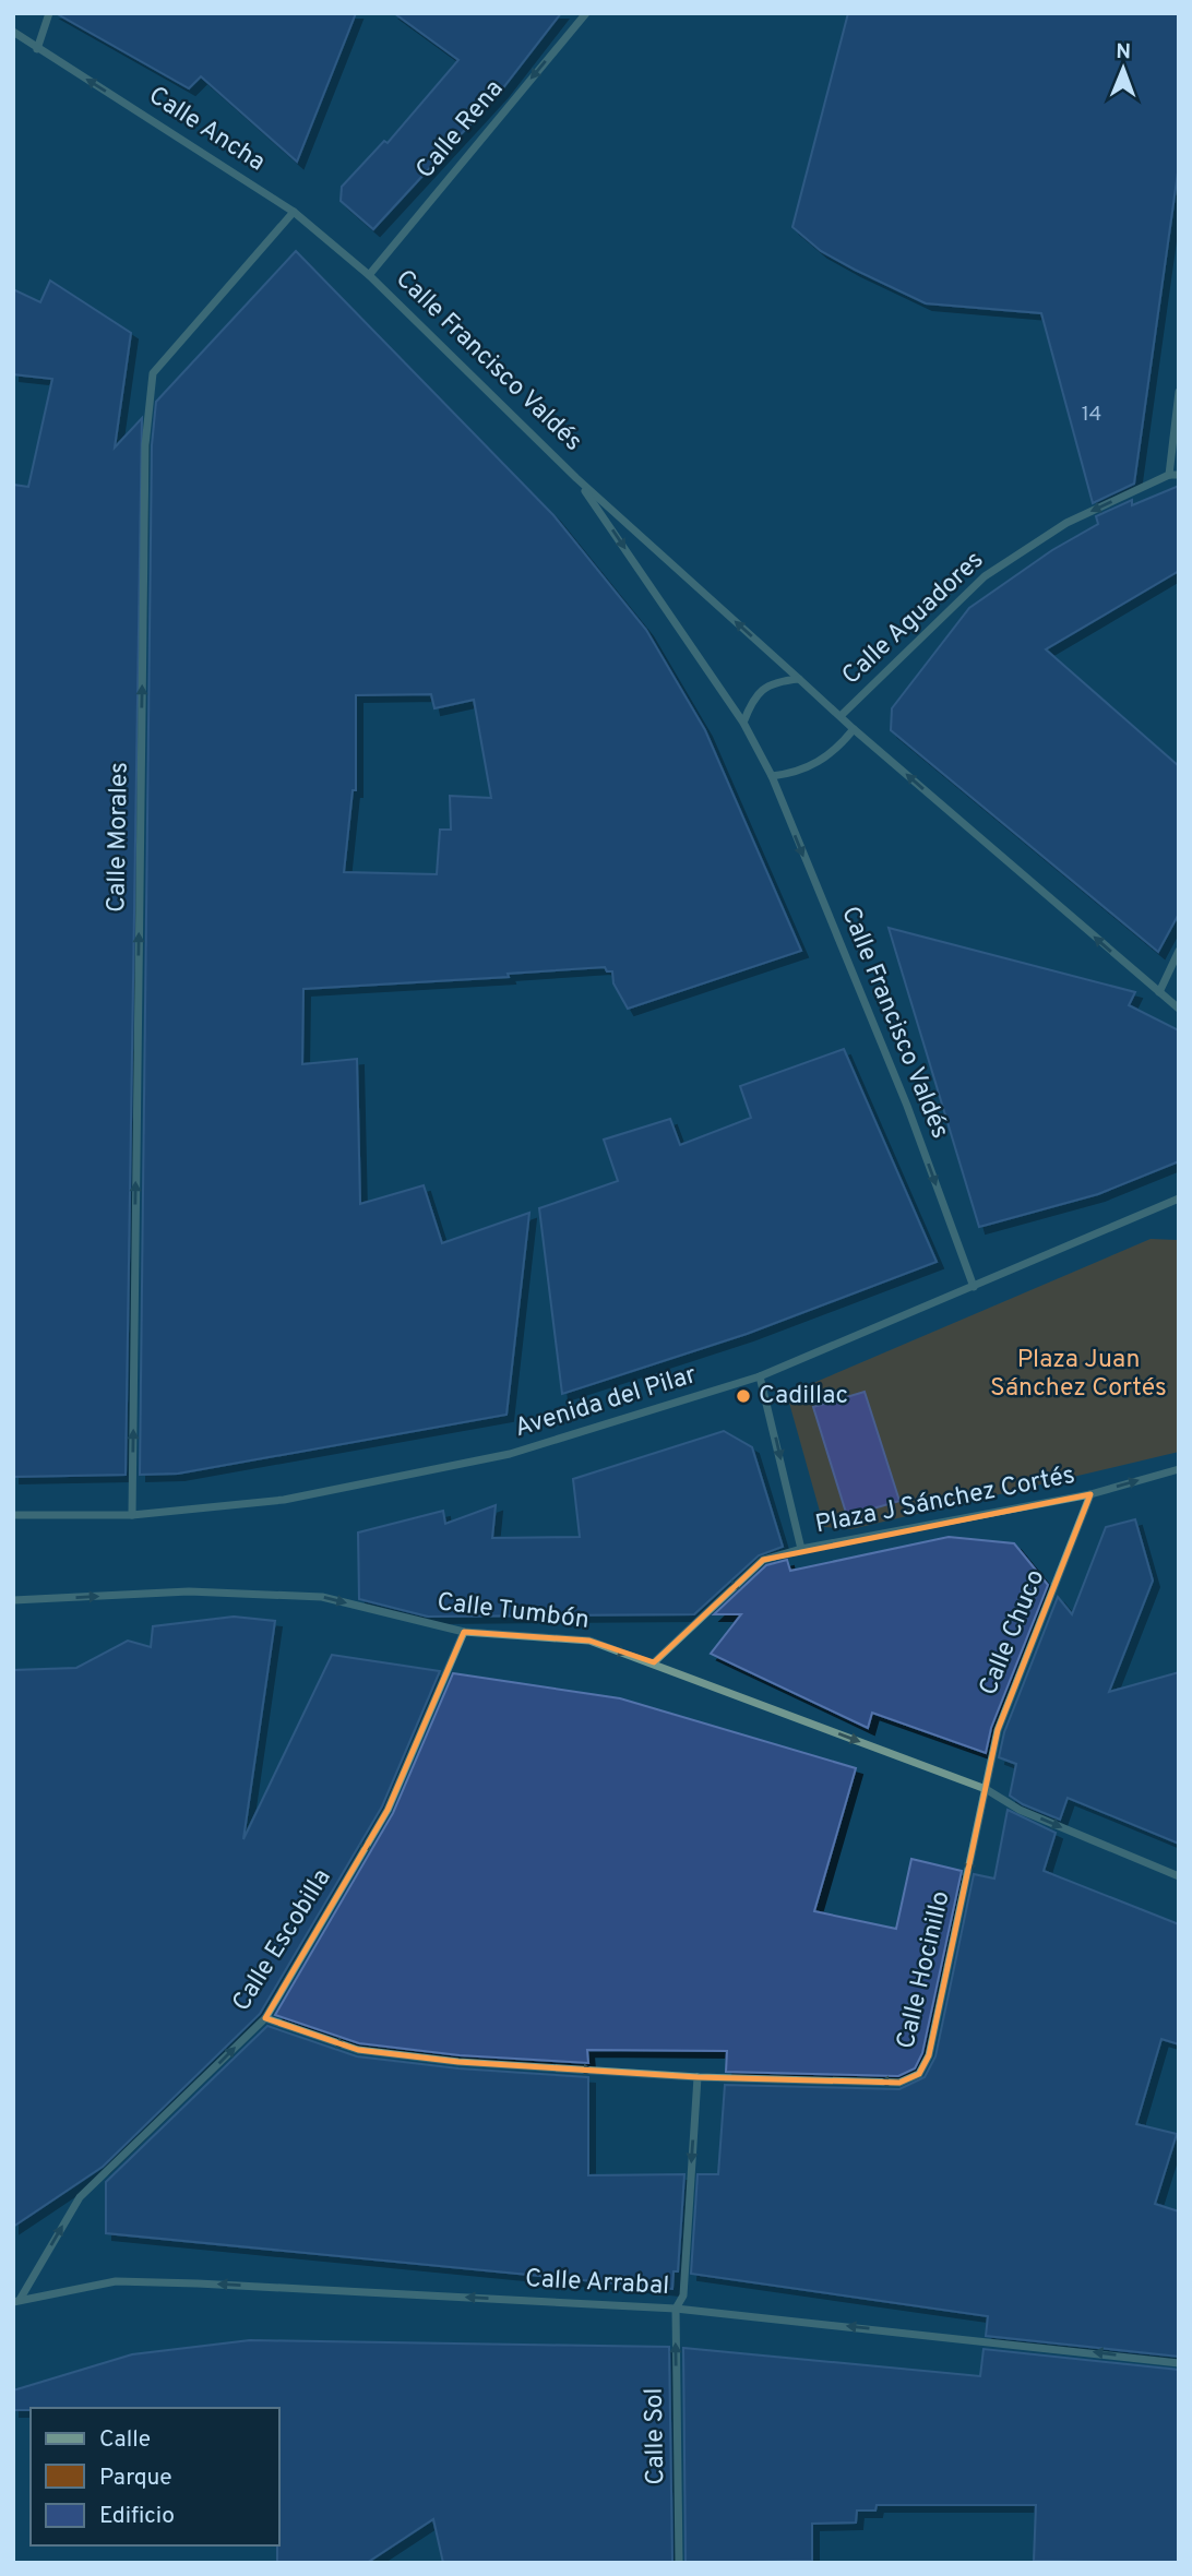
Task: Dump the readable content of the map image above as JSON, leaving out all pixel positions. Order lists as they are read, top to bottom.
{
  "streets": {
    "street": [
      "Calle Ancha",
      "Calle Rena",
      "Calle Francisco Valdés",
      "Calle Aguadores",
      "Calle Morales",
      "Avenida del Pilar",
      "Plaza J Sánchez Cortés",
      "Calle Tumbón",
      "Calle Chuco",
      "Calle Escobilla",
      "Calle Hocinillo",
      "Calle Arrabal",
      "Calle Sol"
    ]
  },
  "crossings": [
    ["Calle Ancha", "Calle Rena"],
    ["Calle Ancha", "Calle Francisco Valdés"],
    ["Calle Ancha", "Calle Morales"],
    ["Calle Rena", "Calle Francisco Valdés"],
    ["Calle Francisco Valdés", "Calle Aguadores"],
    ["Calle Francisco Valdés", "Avenida del Pilar"],
    ["Calle Morales", "Avenida del Pilar"],
    ["Avenida del Pilar", "Plaza J Sánchez Cortés"],
    ["Plaza J Sánchez Cortés", "Calle Chuco"],
    ["Calle Tumbón", "Calle Chuco"],
    ["Calle Tumbón", "Calle Escobilla"],
    ["Calle Tumbón", "Calle Hocinillo"],
    ["Calle Chuco", "Calle Hocinillo"],
    ["Calle Escobilla", "Calle Hocinillo"],
    ["Calle Escobilla", "Calle Arrabal"],
    ["Calle Arrabal", "Calle Sol"]
  ],
  "one_way": [
    "Calle Ancha",
    "Calle Rena",
    "Calle Aguadores",
    "Calle Morales",
    "Calle Tumbón",
    "Calle Escobilla",
    "Calle Arrabal",
    "Calle Sol"
  ],
  "parks": ["Plaza Juan Sánchez Cortés"],
  "places": ["Cadillac"],
  "house_numbers": ["14"],
  "legend": ["Calle", "Parque", "Edificio"],
  "north": "top"
}
